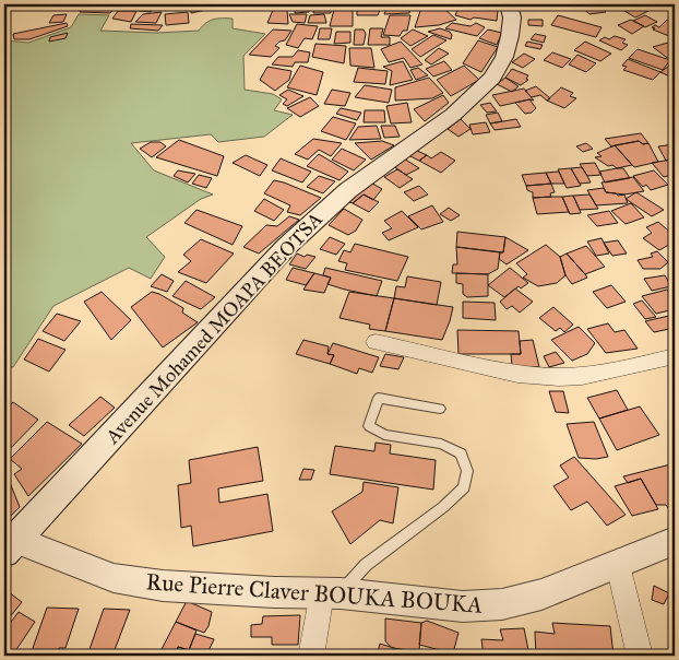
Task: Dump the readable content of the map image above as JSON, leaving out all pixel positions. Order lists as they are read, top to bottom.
{
  "streets": {
    "main road": ["Avenue Mohamed MOAPA BEOTSA"],
    "street": ["Rue Pierre Claver BOUKA BOUKA"]
  },
  "crossings": [
    ["Avenue Mohamed MOAPA BEOTSA", "Rue Pierre Claver BOUKA BOUKA"]
  ]
}
